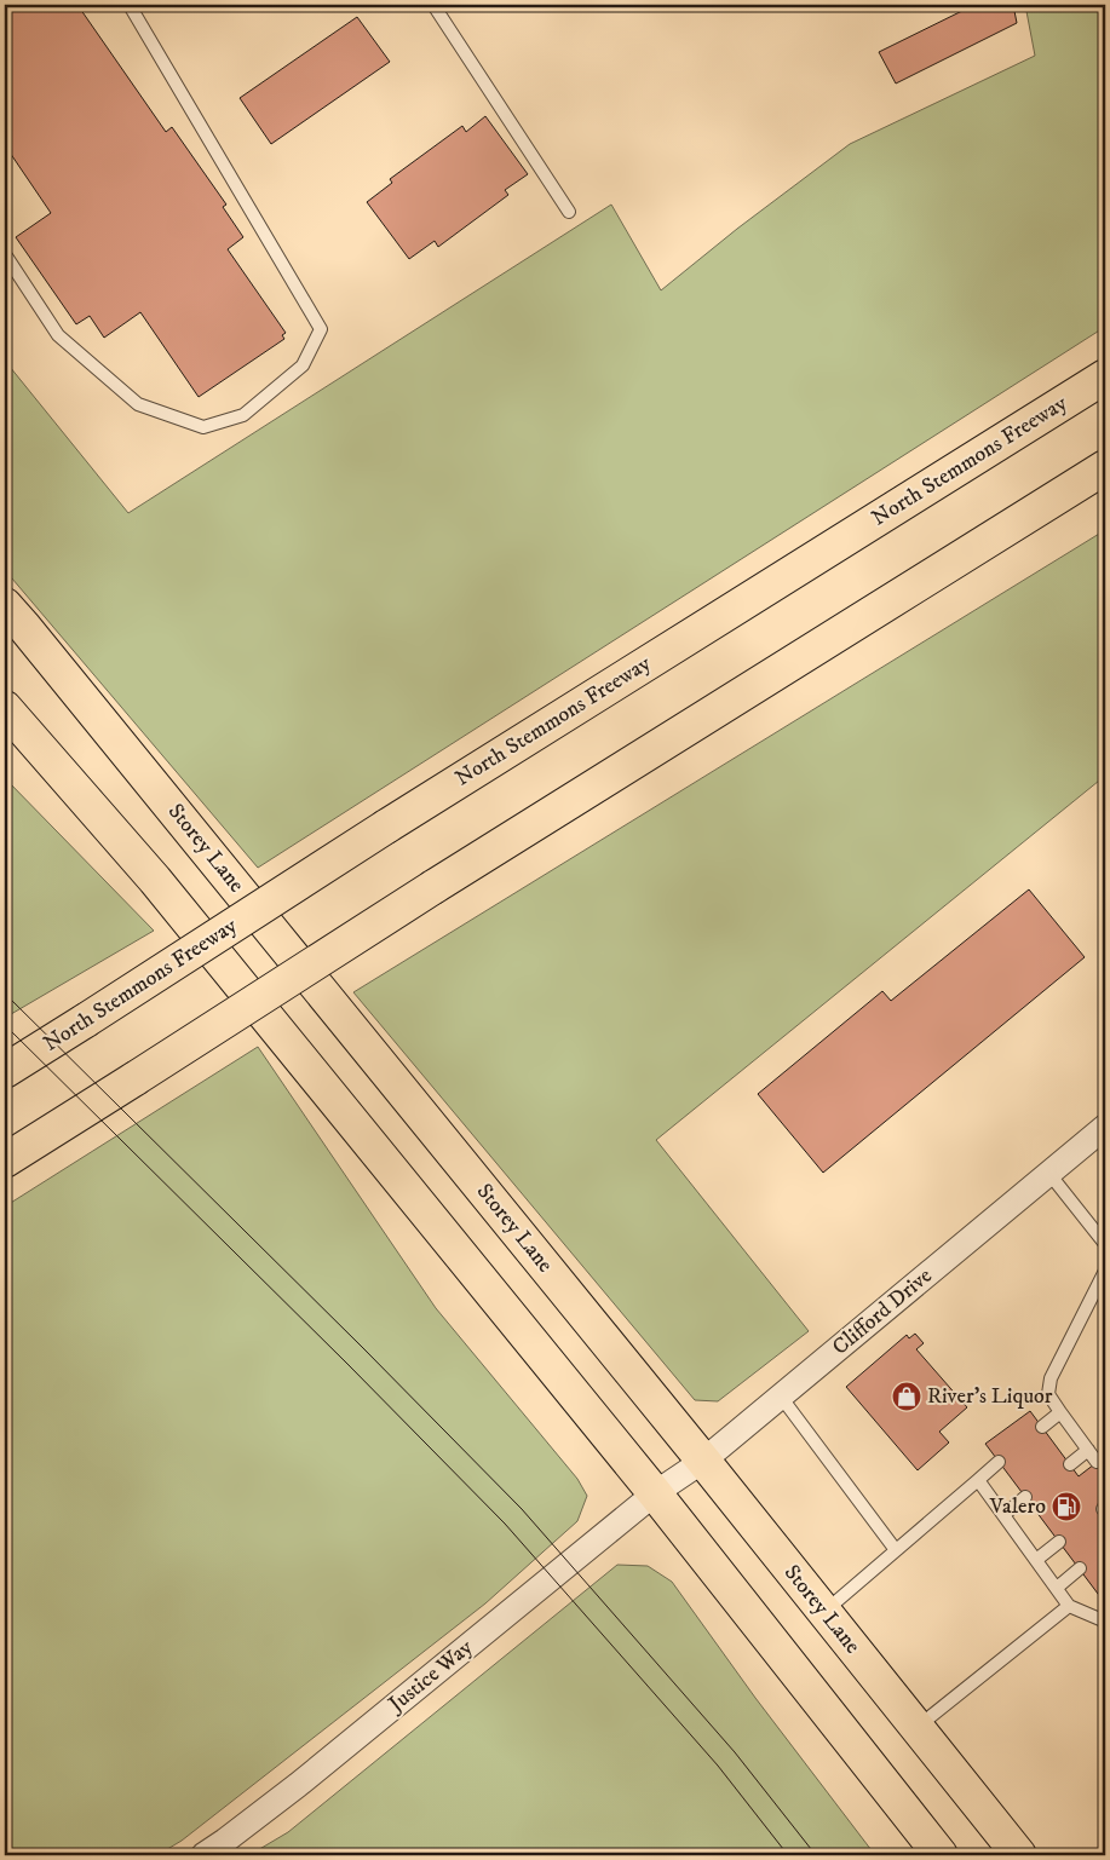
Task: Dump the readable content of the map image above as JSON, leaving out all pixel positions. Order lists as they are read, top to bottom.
{
  "streets": {
    "highway": ["North Stemmons Freeway", "Storey Lane"],
    "street": ["Clifford Drive", "Justice Way"]
  },
  "crossings": [
    ["Storey Lane", "Clifford Drive"],
    ["Clifford Drive", "Justice Way"]
  ],
  "places": {
    "shop": ["River's Liquor"],
    "fuel station": ["Valero"]
  }
}
